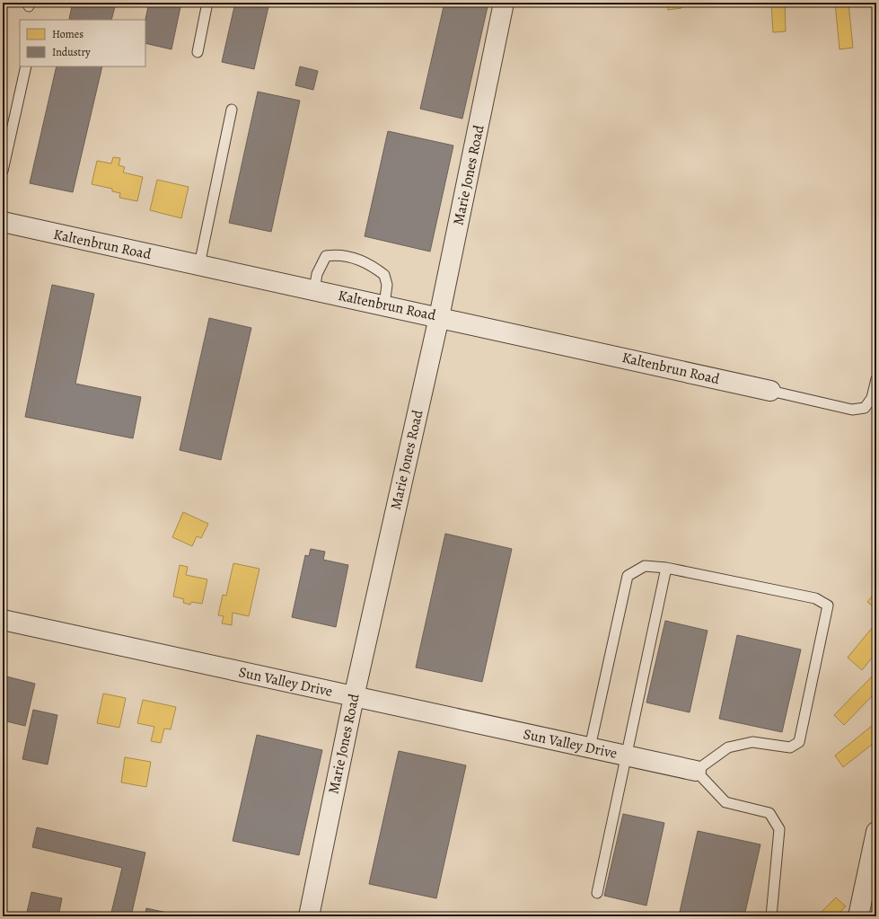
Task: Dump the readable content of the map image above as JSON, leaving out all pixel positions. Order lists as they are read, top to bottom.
{
  "streets": {
    "street": ["Marie Jones Road", "Kaltenbrun Road", "Sun Valley Drive"]
  },
  "crossings": [
    ["Marie Jones Road", "Kaltenbrun Road"],
    ["Marie Jones Road", "Sun Valley Drive"]
  ],
  "legend": ["Homes", "Industry"]
}
